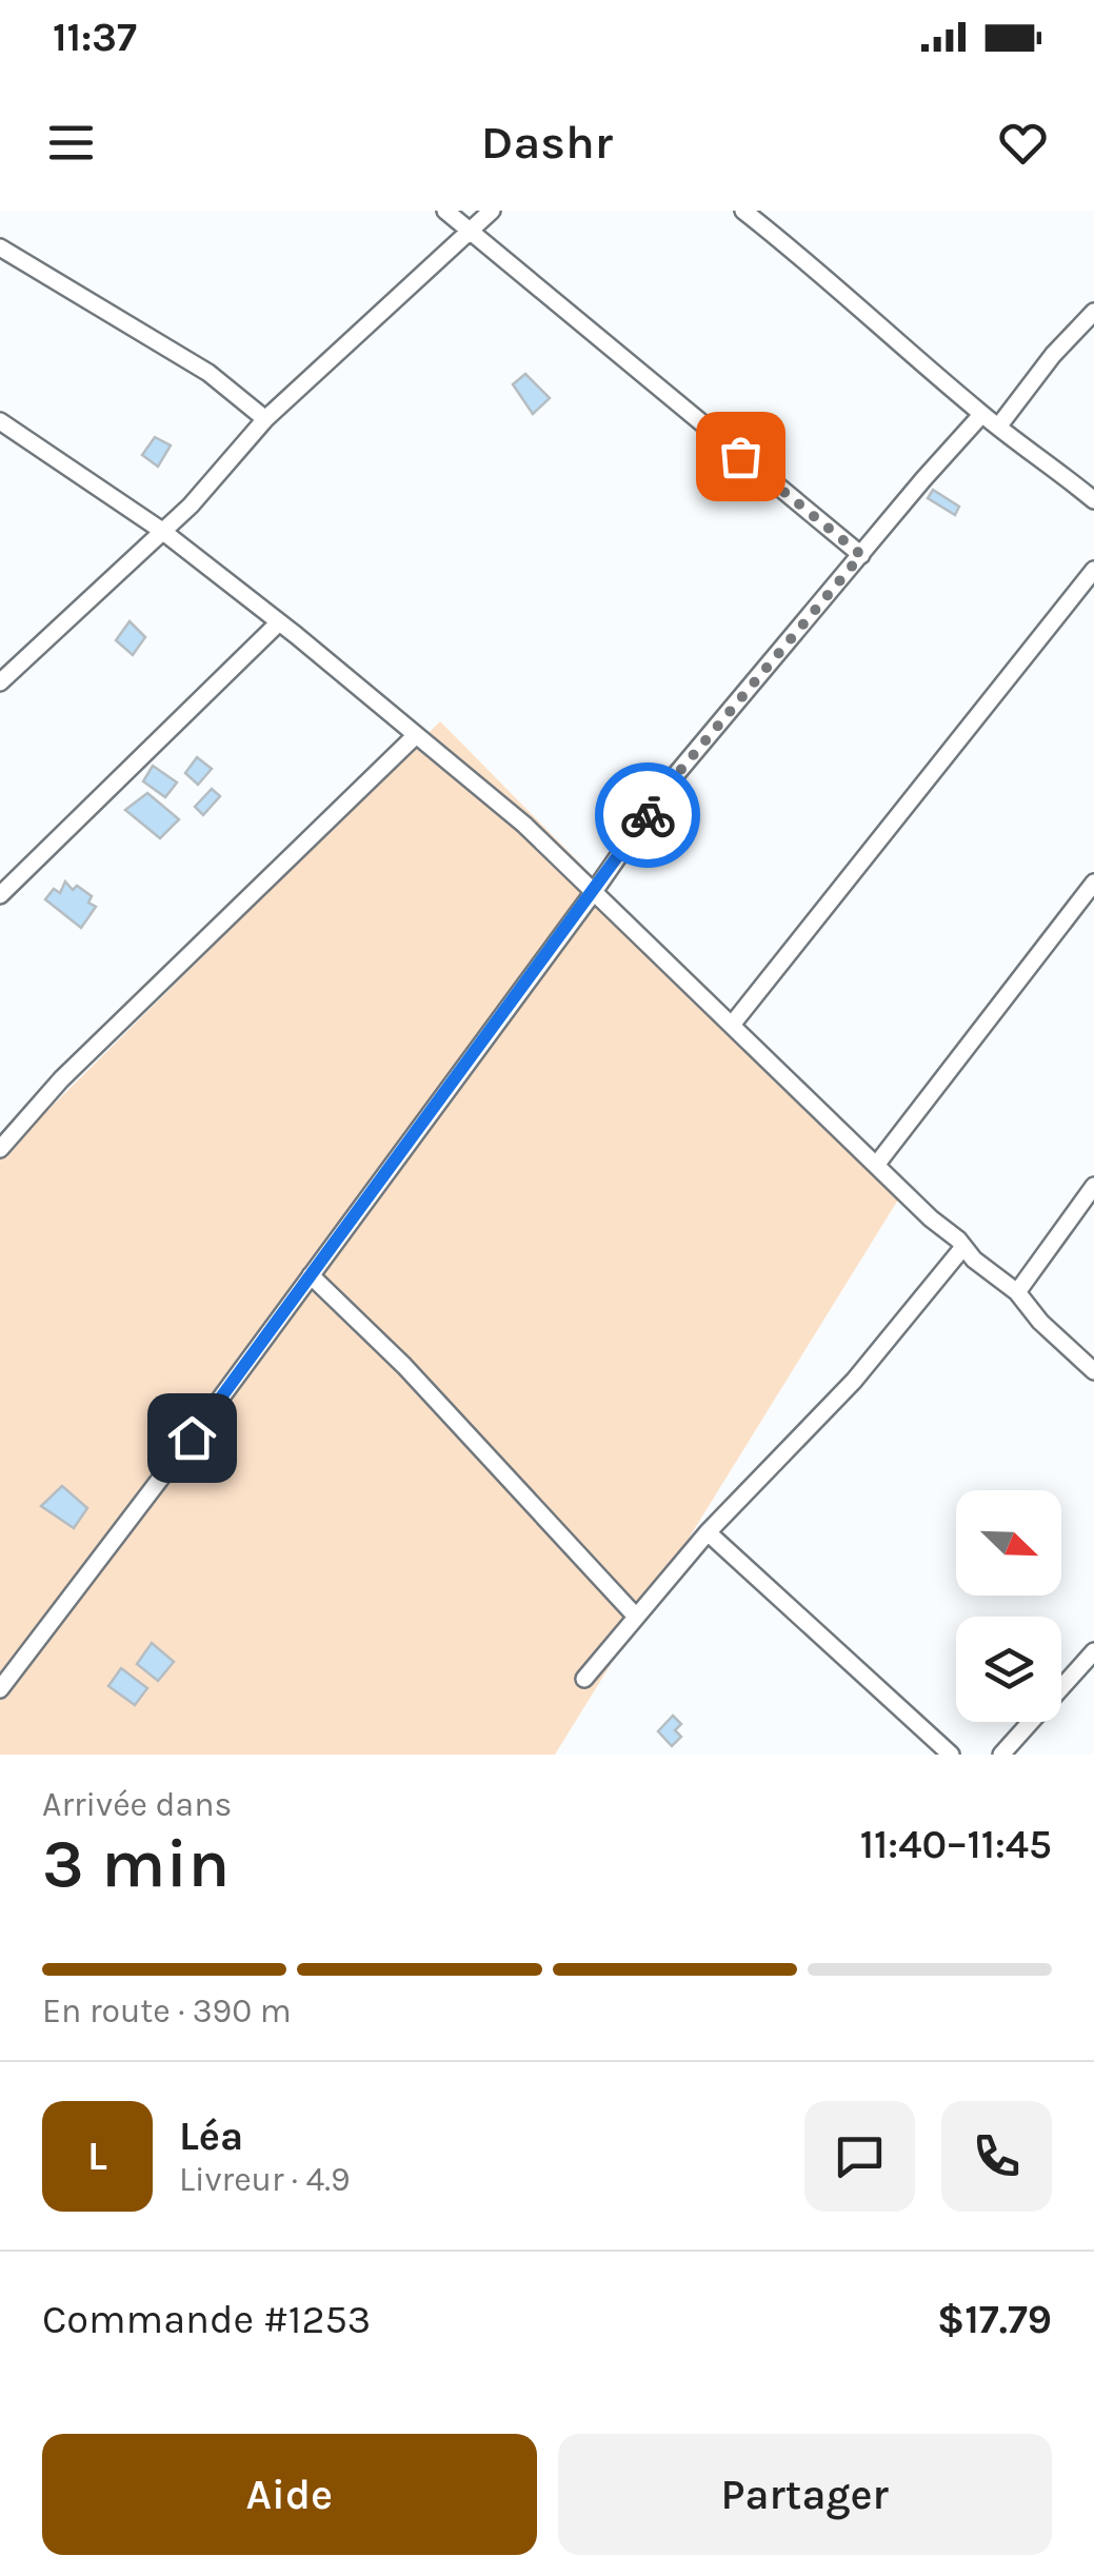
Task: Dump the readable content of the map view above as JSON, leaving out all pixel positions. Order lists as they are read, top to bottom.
{
  "north": "bottom right",
  "page": {
    "status": "11:37",
    "header": "Dashr",
    "heading": ["3 min", "Arrivée dans", "11:40–11:45"],
    "panel": [
      "Léa",
      "Livreur · 4.9",
      "Commande #1253",
      "$17.79"
    ],
    "bar": "En route · 390 m",
    "round": "L",
    "buttons": ["Aide", "Partager"]
  }
}
